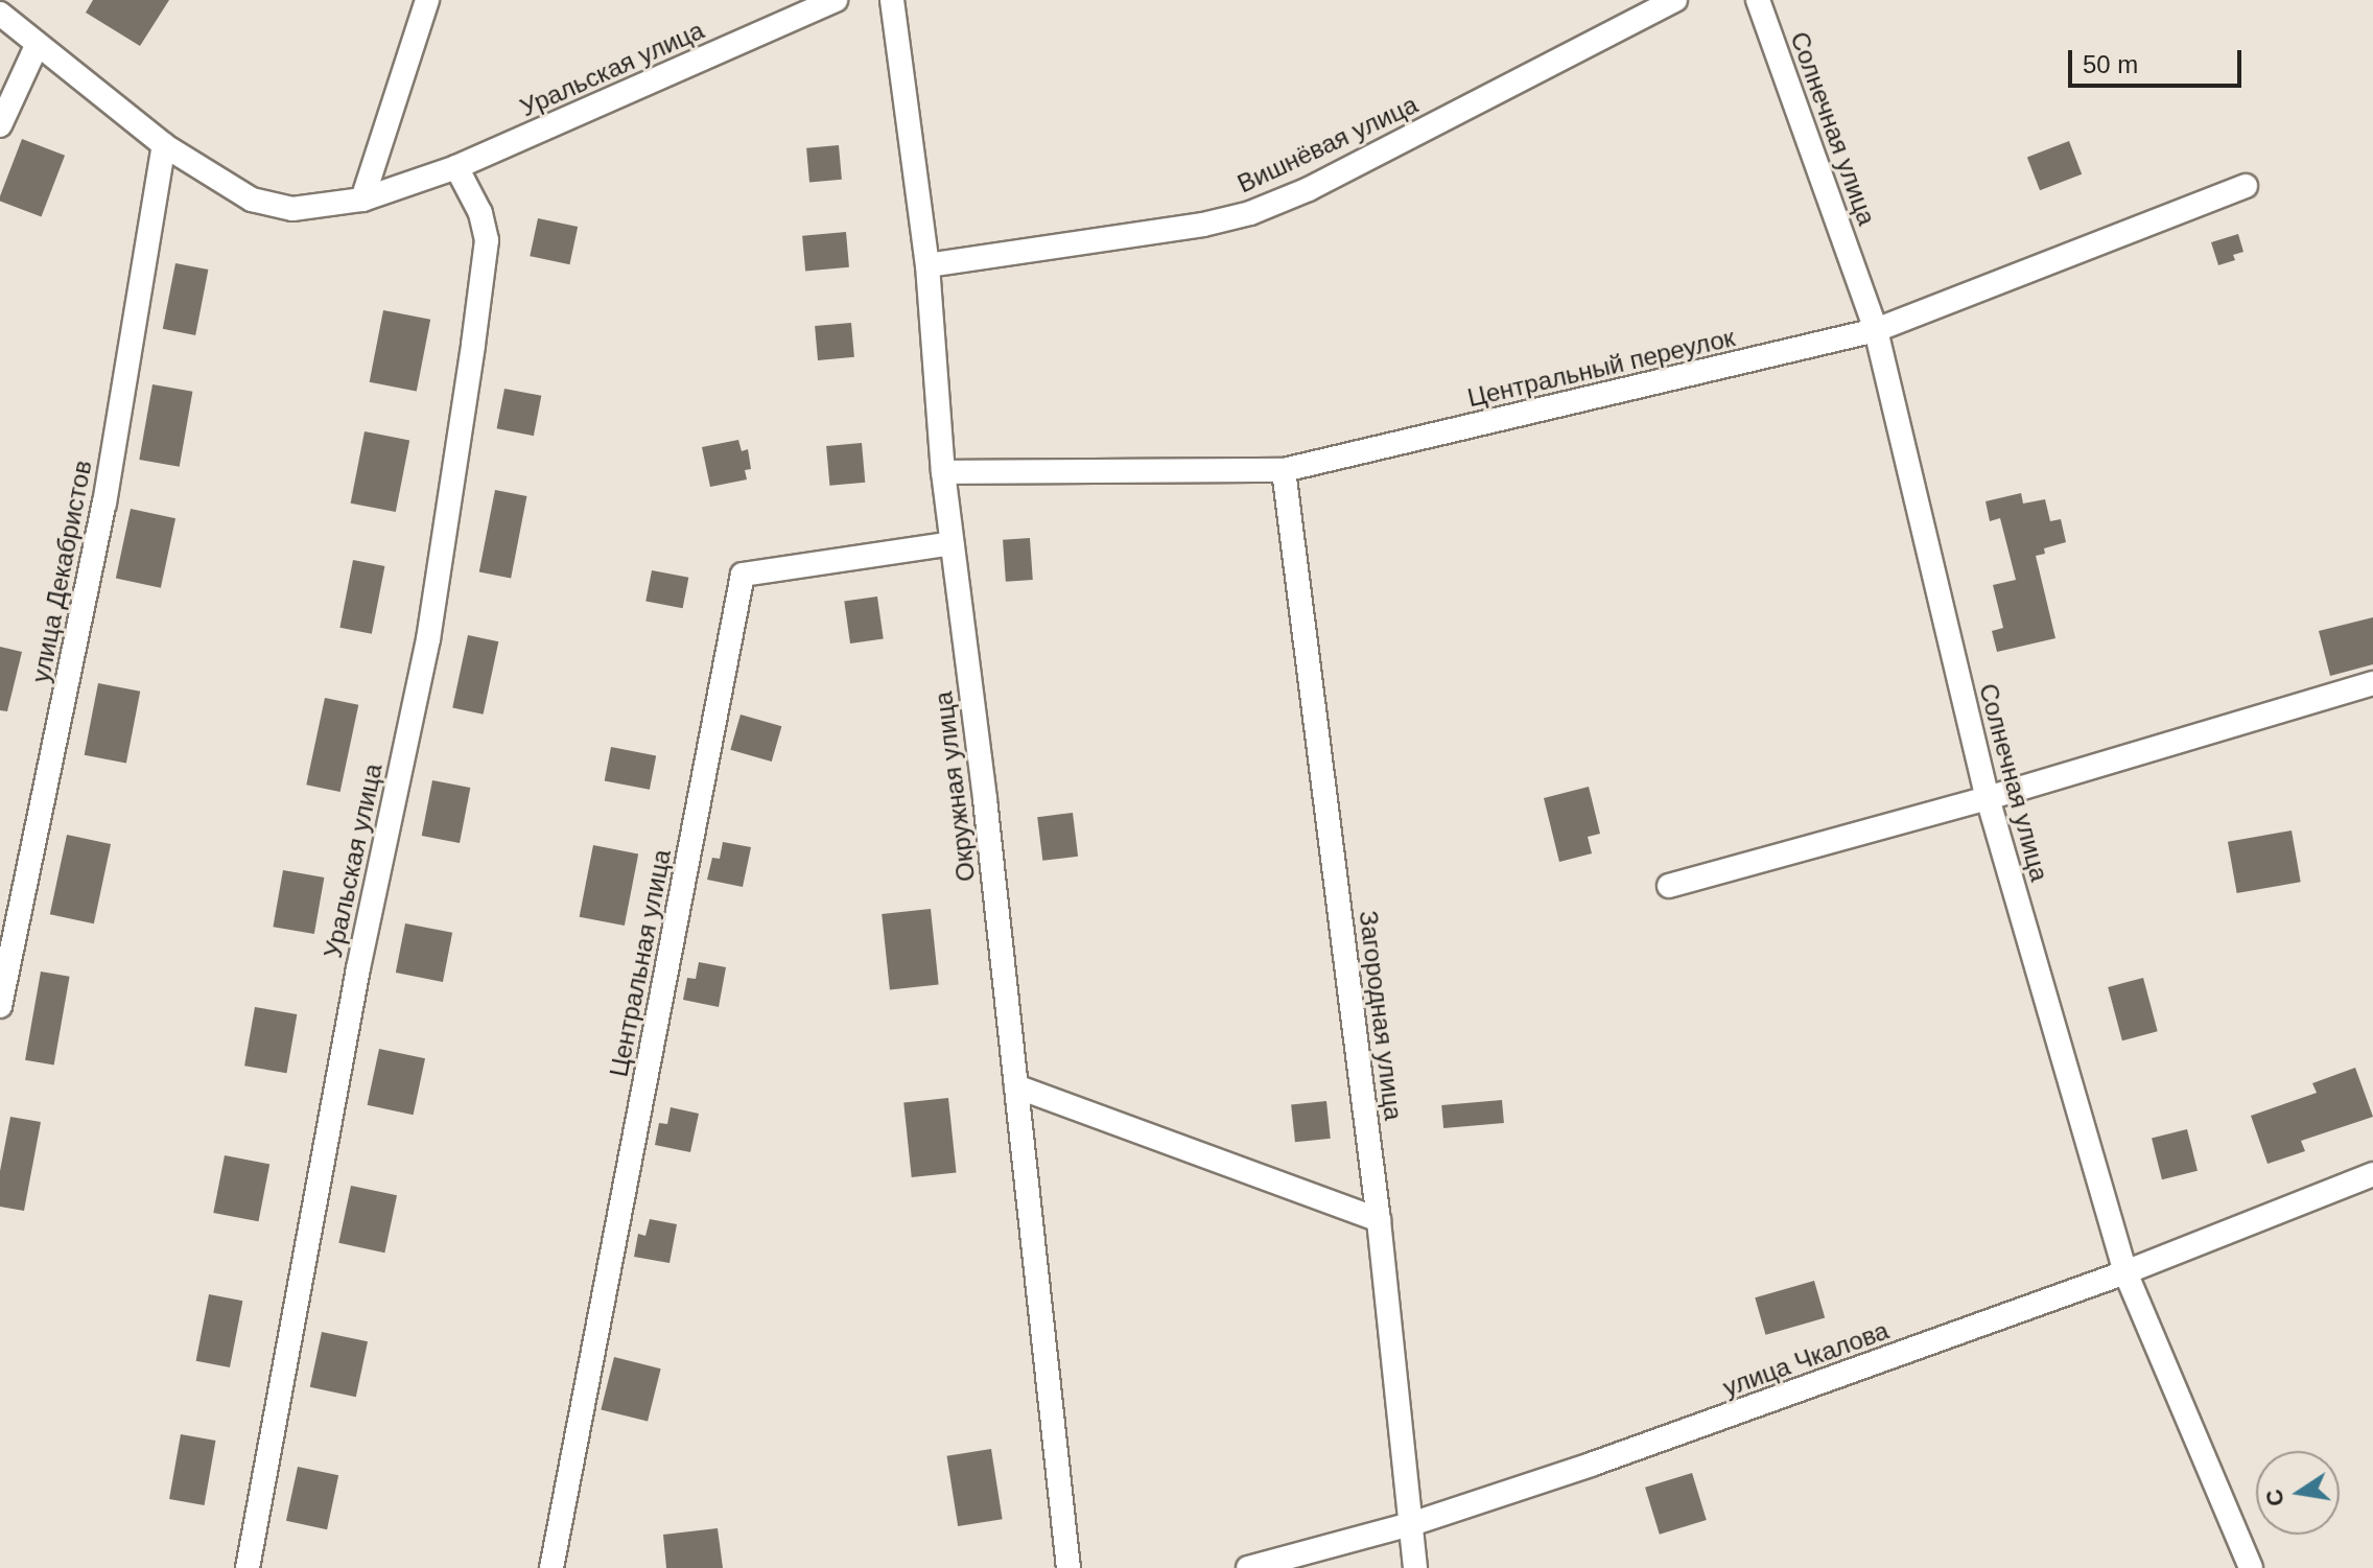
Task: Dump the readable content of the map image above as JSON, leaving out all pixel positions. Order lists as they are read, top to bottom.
{
  "streets": {
    "street": [
      "Уральская улица",
      "Солнечная улица",
      "Вишнёвая улица",
      "Центральный переулок",
      "улица Декабристов",
      "Окружная улица",
      "Центральная улица",
      "Загородная улица",
      "улица Чкалова"
    ]
  },
  "crossings": [
    ["Уральская улица", "улица Декабристов"],
    ["Солнечная улица", "Центральный переулок"],
    ["Солнечная улица", "улица Чкалова"],
    ["Вишнёвая улица", "Окружная улица"],
    ["Центральный переулок", "Окружная улица"],
    ["Центральный переулок", "Загородная улица"],
    ["Окружная улица", "Центральная улица"],
    ["Загородная улица", "улица Чкалова"]
  ],
  "scale_bar": "50 m",
  "north": "left"
}
